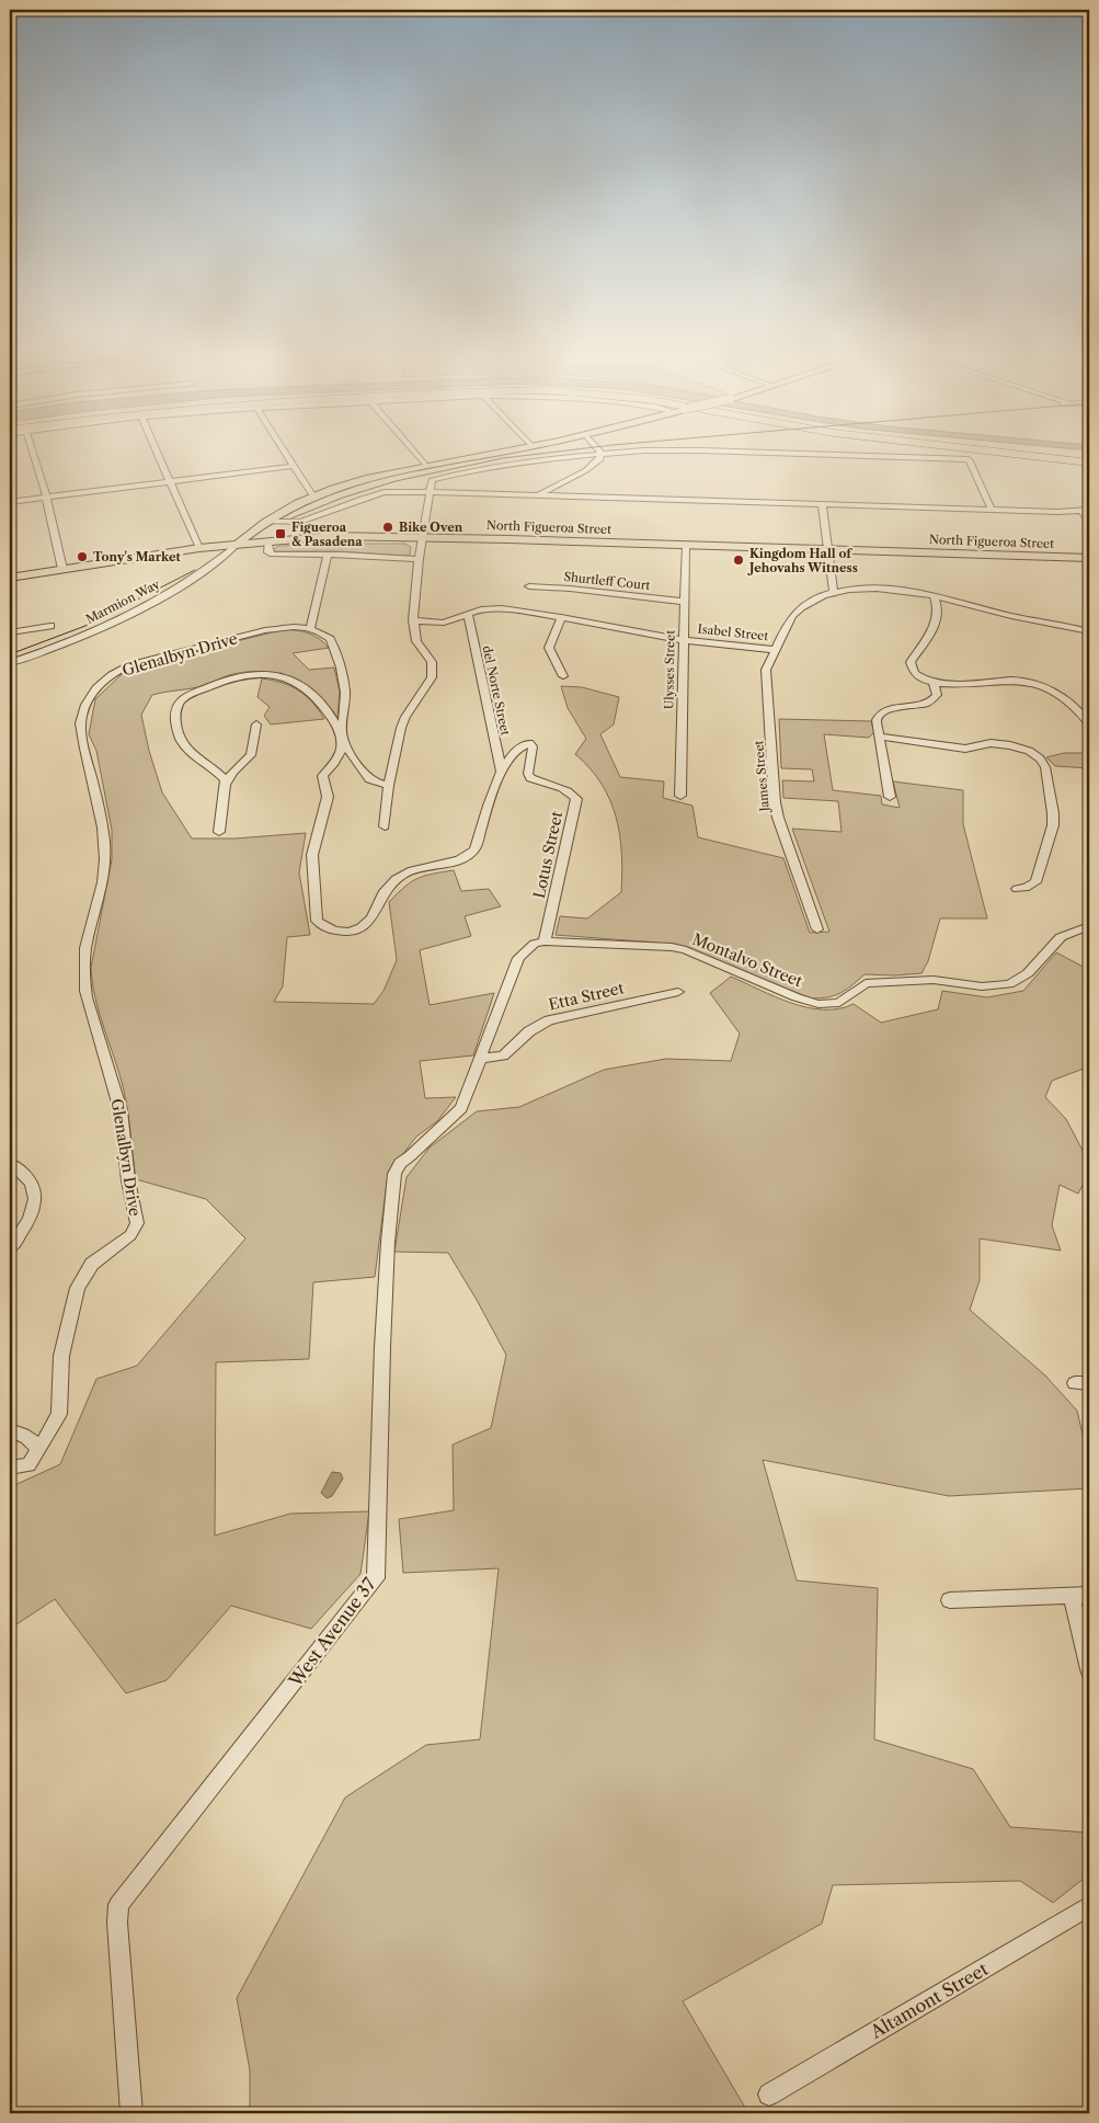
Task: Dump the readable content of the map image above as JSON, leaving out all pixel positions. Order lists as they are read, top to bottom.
{
  "streets": {
    "main road": ["North Figueroa Street"],
    "street": [
      "Shurtleff Court",
      "Marmion Way",
      "Isabel Street",
      "Glenalbyn Drive",
      "Ulysses Street",
      "del Norte Street",
      "James Street",
      "Lotus Street",
      "Montalvo Street",
      "Etta Street",
      "West Avenue 37",
      "Altamont Street"
    ]
  },
  "crossings": [
    ["North Figueroa Street", "Marmion Way"],
    ["North Figueroa Street", "Ulysses Street"],
    ["Shurtleff Court", "Ulysses Street"],
    ["Isabel Street", "Ulysses Street"],
    ["Isabel Street", "del Norte Street"],
    ["Isabel Street", "James Street"],
    ["del Norte Street", "Lotus Street"],
    ["Lotus Street", "Montalvo Street"],
    ["Lotus Street", "West Avenue 37"],
    ["Montalvo Street", "West Avenue 37"],
    ["Etta Street", "West Avenue 37"]
  ],
  "places": {
    "other": ["Bike Oven", "Tony's Market", "Kingdom Hall of Jehovahs Witness"],
    "transit": ["Figueroa & Pasadena"]
  }
}
